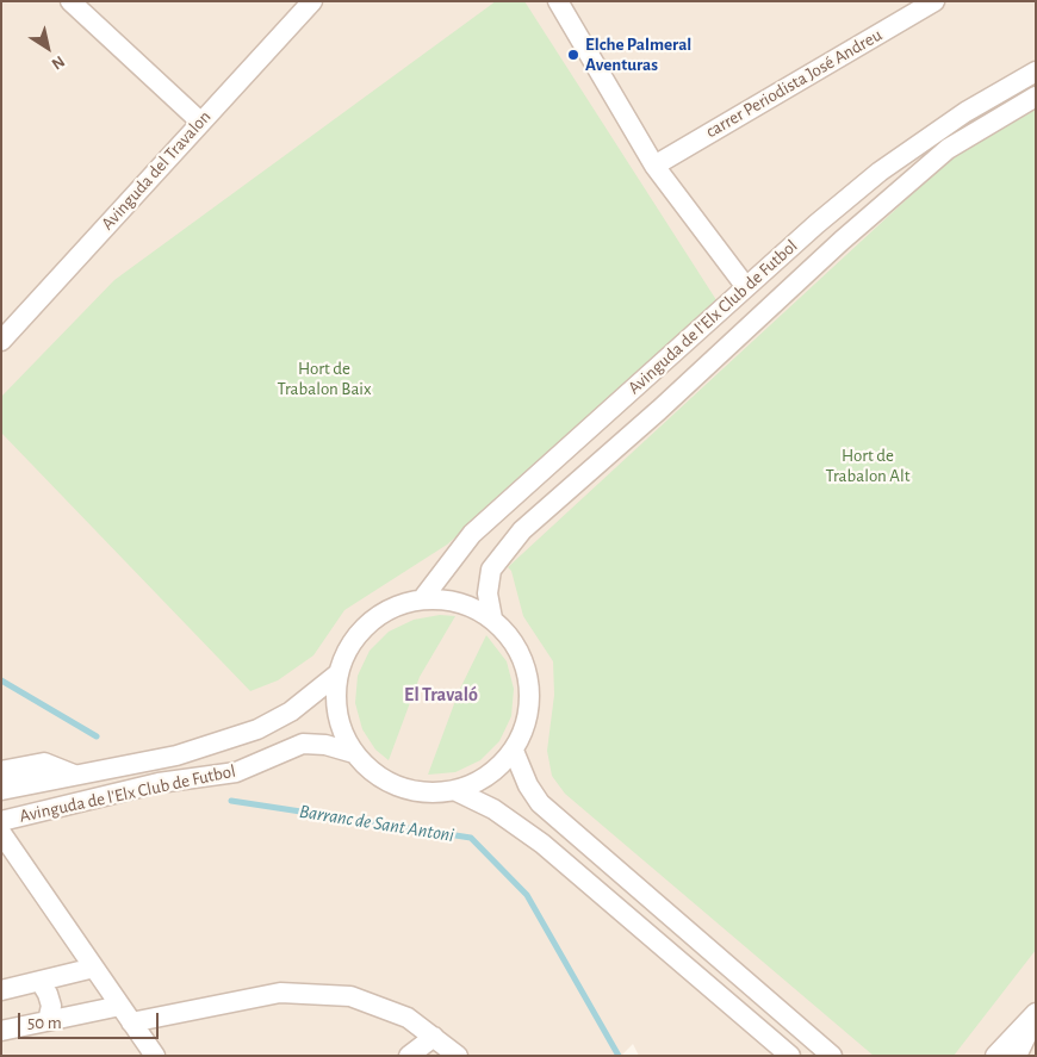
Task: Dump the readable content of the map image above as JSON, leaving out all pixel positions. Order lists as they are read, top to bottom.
{
  "streets": {
    "street": ["carrer Periodista José Andreu", "Avinguda del Travalon", "Avinguda de l'Elx Club de Futbol"]
  },
  "districts": ["El Travaló"],
  "water": ["Barranc de Sant Antoni"],
  "parks": ["Hort de Trabalon Baix", "Hort de Trabalon Alt"],
  "places": ["Elche Palmeral Aventuras"],
  "scale_bar": "50 m",
  "north": "bottom right"
}
